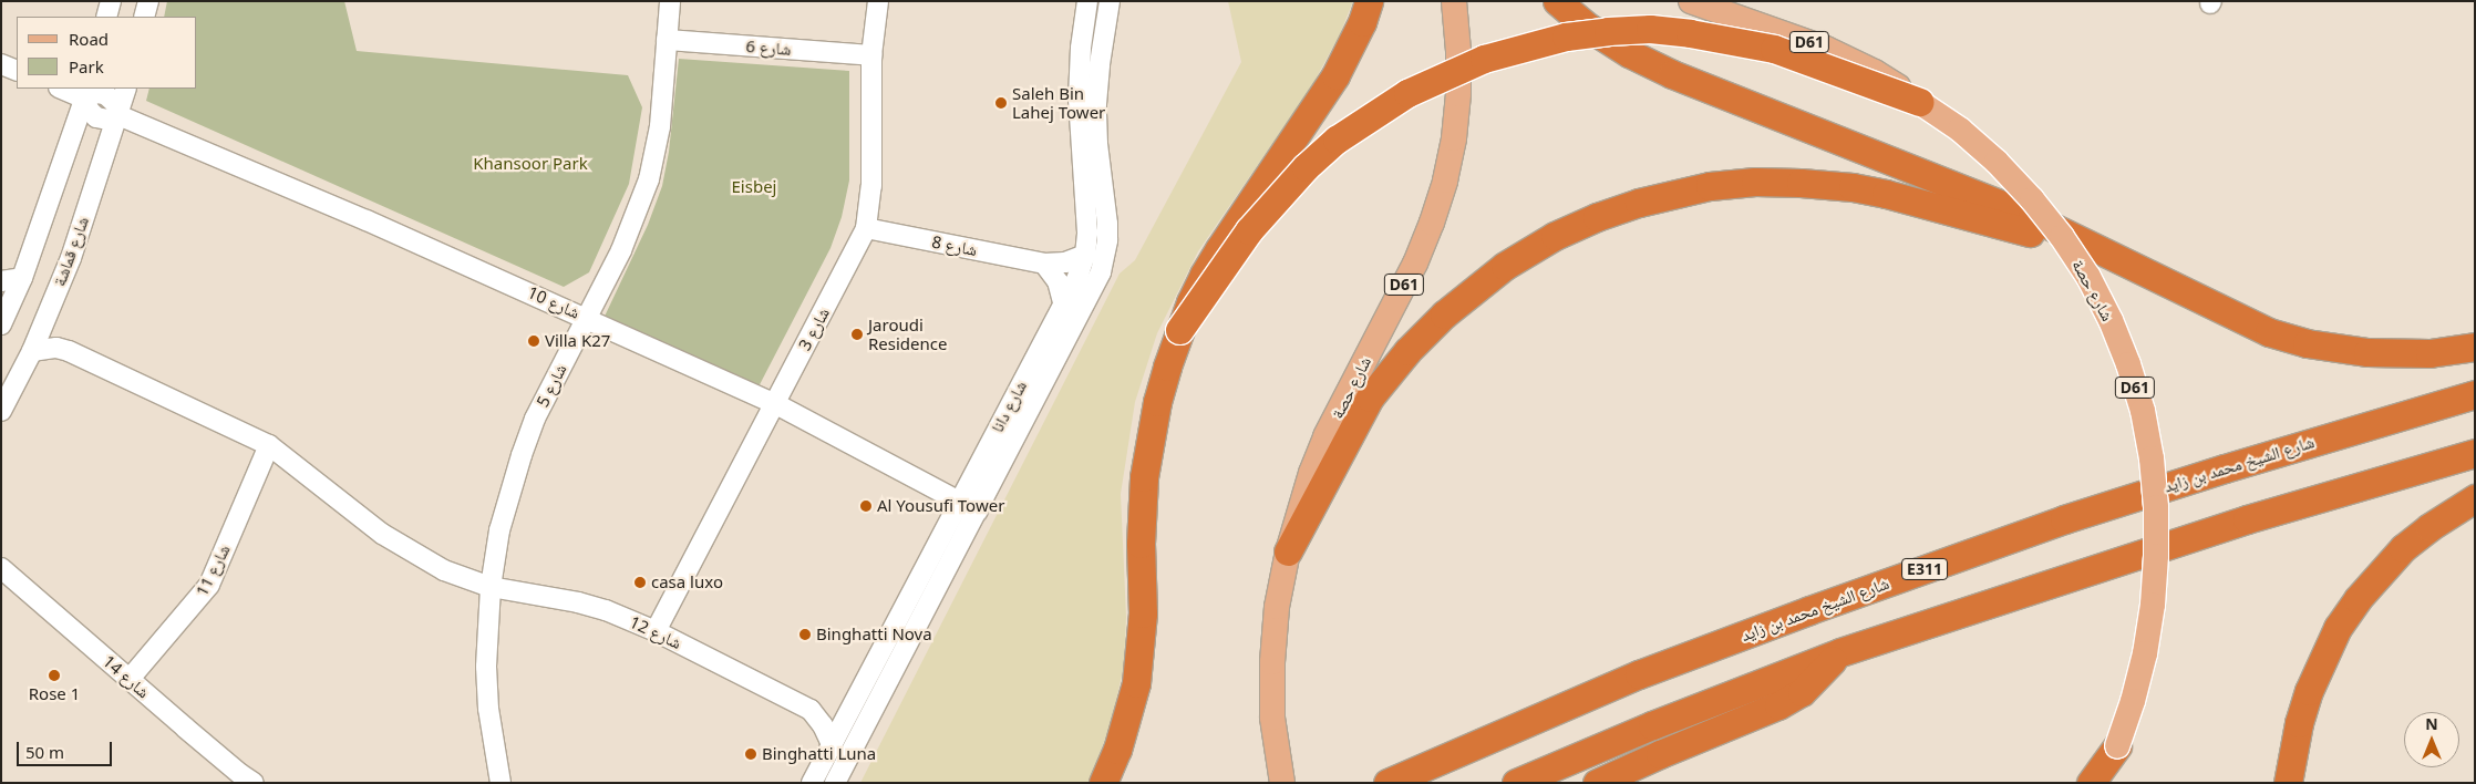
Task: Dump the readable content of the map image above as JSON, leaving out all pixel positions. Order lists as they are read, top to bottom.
{
  "streets": {
    "highway": ["شارع الشيخ محمد بن زايد", "E311"],
    "main road": ["D61", "شارع حصة"],
    "street": [
      "شارع 6",
      "شارع 8",
      "شارع قماشة",
      "شارع 10",
      "شارع 3",
      "شارع 5",
      "شارع دانا",
      "شارع 11",
      "شارع 12",
      "شارع 14"
    ]
  },
  "crossings": [
    ["شارع 6", "شارع 3"],
    ["شارع 6", "شارع 5"],
    ["شارع 8", "شارع 3"],
    ["شارع 8", "شارع دانا"],
    ["شارع قماشة", "شارع 10"],
    ["شارع 10", "شارع 3"],
    ["شارع 10", "شارع 5"],
    ["شارع 10", "شارع دانا"],
    ["شارع 3", "شارع 12"],
    ["شارع 5", "شارع 12"],
    ["شارع دانا", "شارع 12"],
    ["شارع 11", "شارع 12"],
    ["شارع 11", "شارع 14"]
  ],
  "parks": ["Khansoor Park", "Eisbej"],
  "places": [
    "Saleh Bin Lahej Tower",
    "Jaroudi Residence",
    "Villa K27",
    "Al Yousufi Tower",
    "casa luxo",
    "Binghatti Nova",
    "Rose 1",
    "Binghatti Luna"
  ],
  "legend": ["Road", "Park"],
  "scale_bar": "50 m",
  "north": "top"
}
